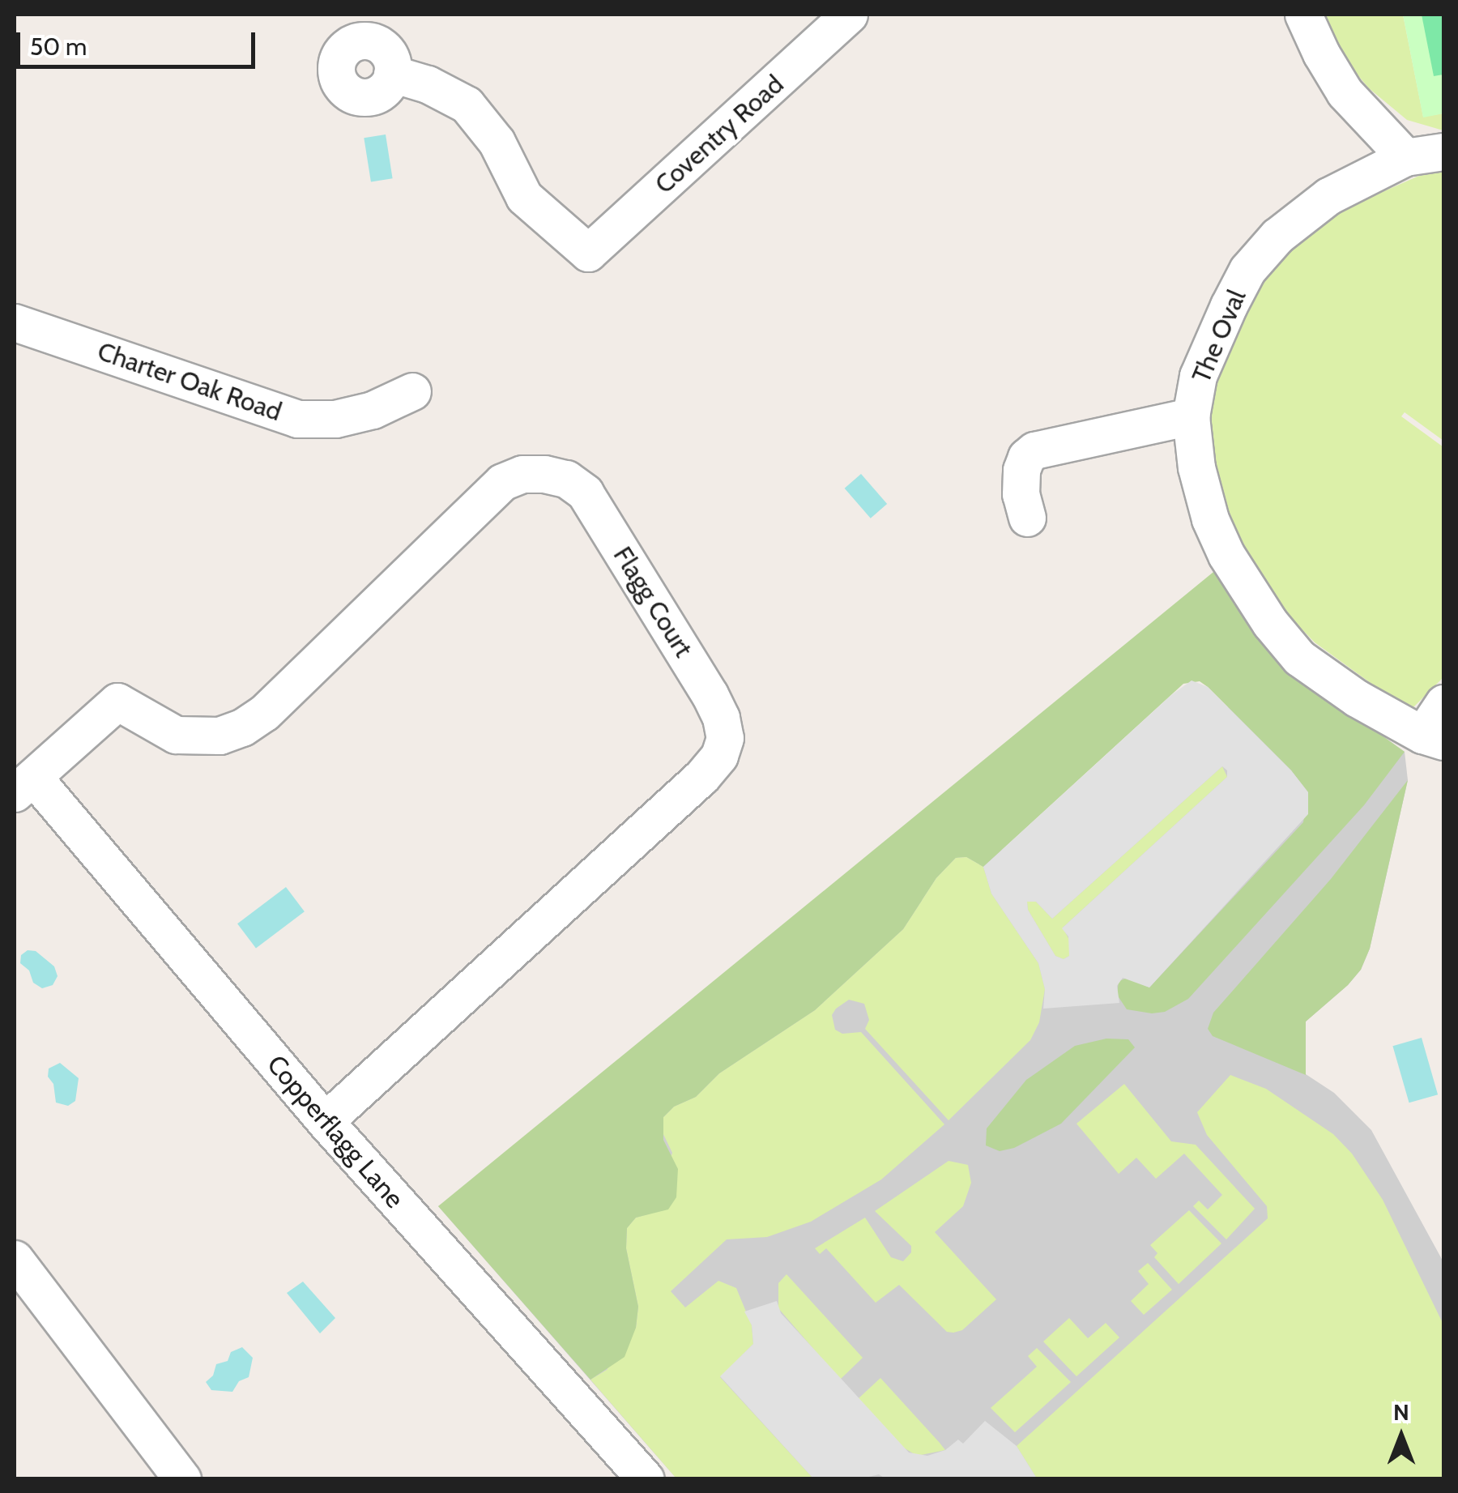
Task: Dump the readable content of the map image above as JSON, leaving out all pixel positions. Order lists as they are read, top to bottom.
{
  "streets": {
    "street": [
      "Coventry Road",
      "The Oval",
      "Charter Oak Road",
      "Flagg Court",
      "Copperflagg Lane"
    ]
  },
  "crossings": [
    ["Flagg Court", "Copperflagg Lane"]
  ],
  "scale_bar": "50 m",
  "north": "top"
}
